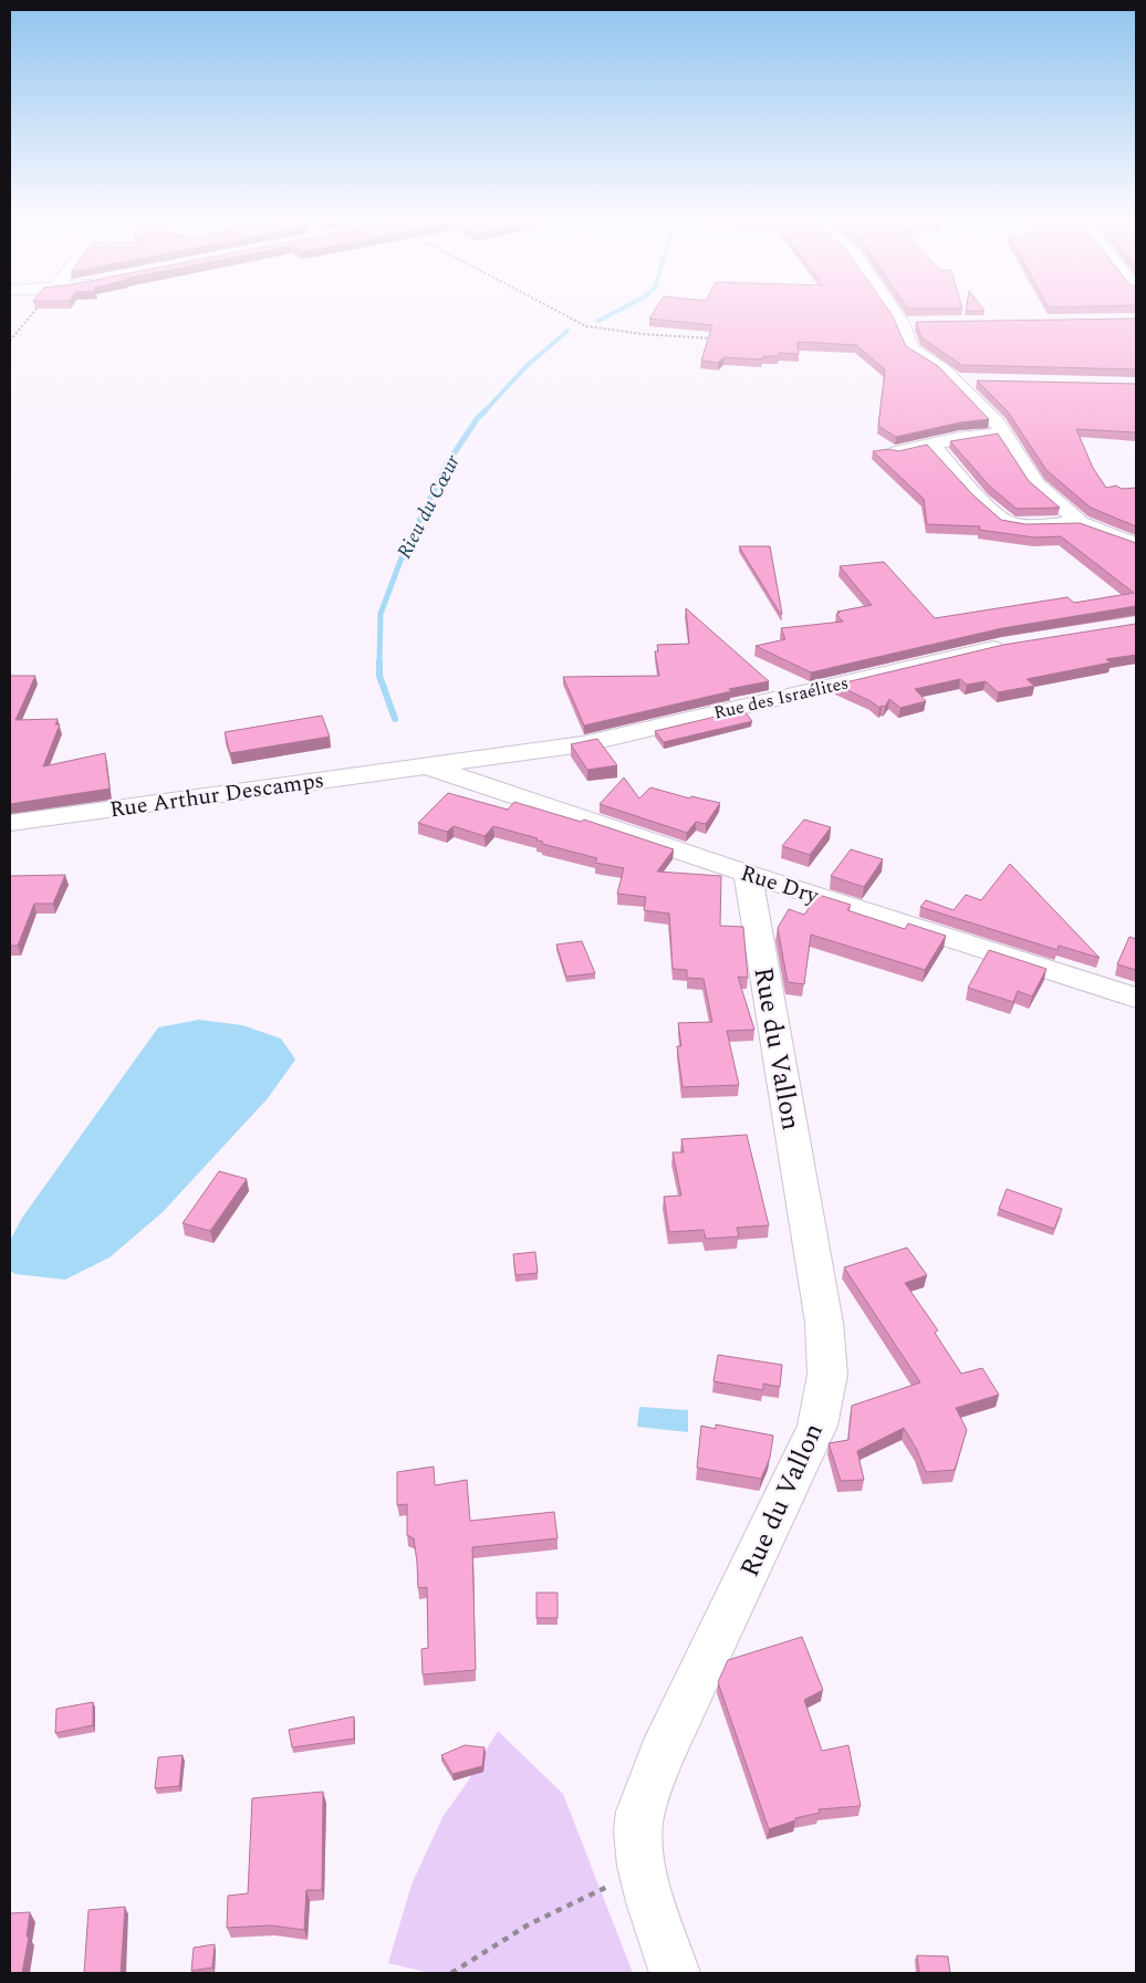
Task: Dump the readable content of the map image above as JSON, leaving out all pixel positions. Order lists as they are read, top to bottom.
{
  "streets": {
    "street": [
      "Rue des Israélites",
      "Rue Arthur Descamps",
      "Rue Dry",
      "Rue du Vallon"
    ]
  },
  "crossings": [
    ["Rue des Israélites", "Rue Arthur Descamps"],
    ["Rue des Israélites", "Rue Dry"],
    ["Rue Arthur Descamps", "Rue Dry"],
    ["Rue Dry", "Rue du Vallon"]
  ],
  "water": ["Rieu du Cœur"]
}
